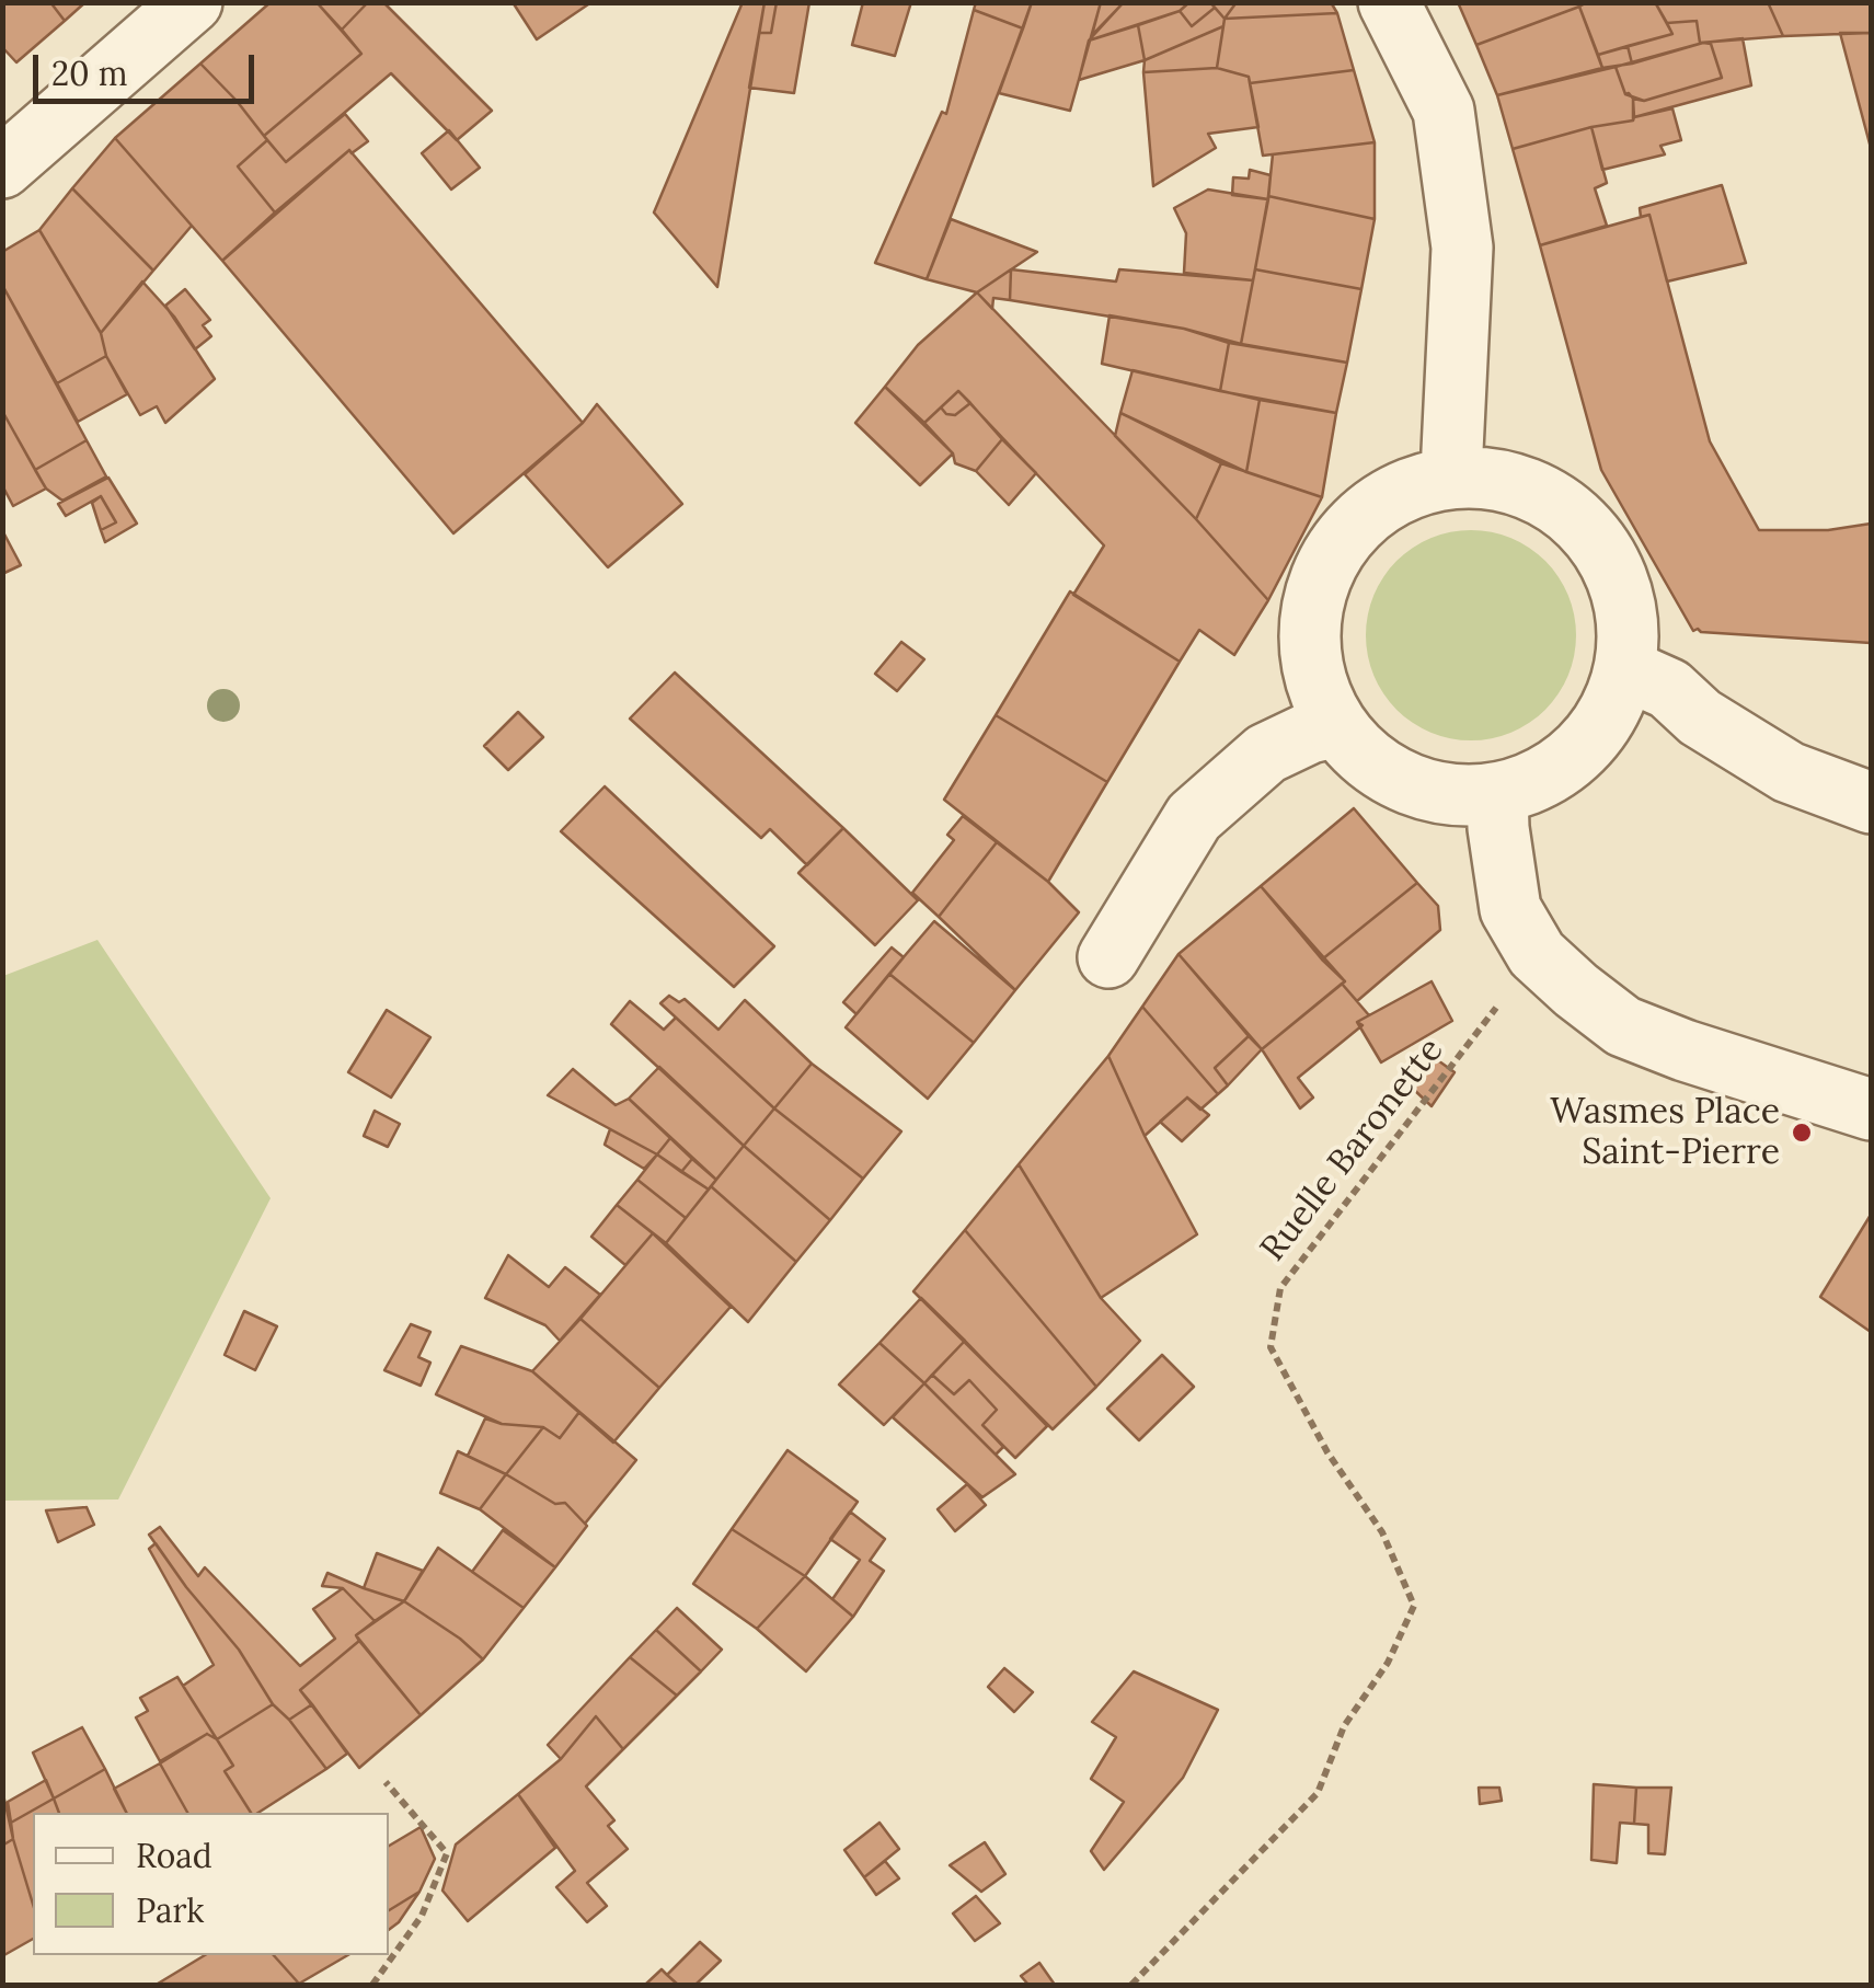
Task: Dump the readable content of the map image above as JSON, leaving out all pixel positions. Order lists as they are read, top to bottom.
{
  "streets": {
    "path": ["Ruelle Baronette"]
  },
  "places": ["Wasmes Place Saint-Pierre"],
  "legend": ["Road", "Park"],
  "scale_bar": "20 m"
}
